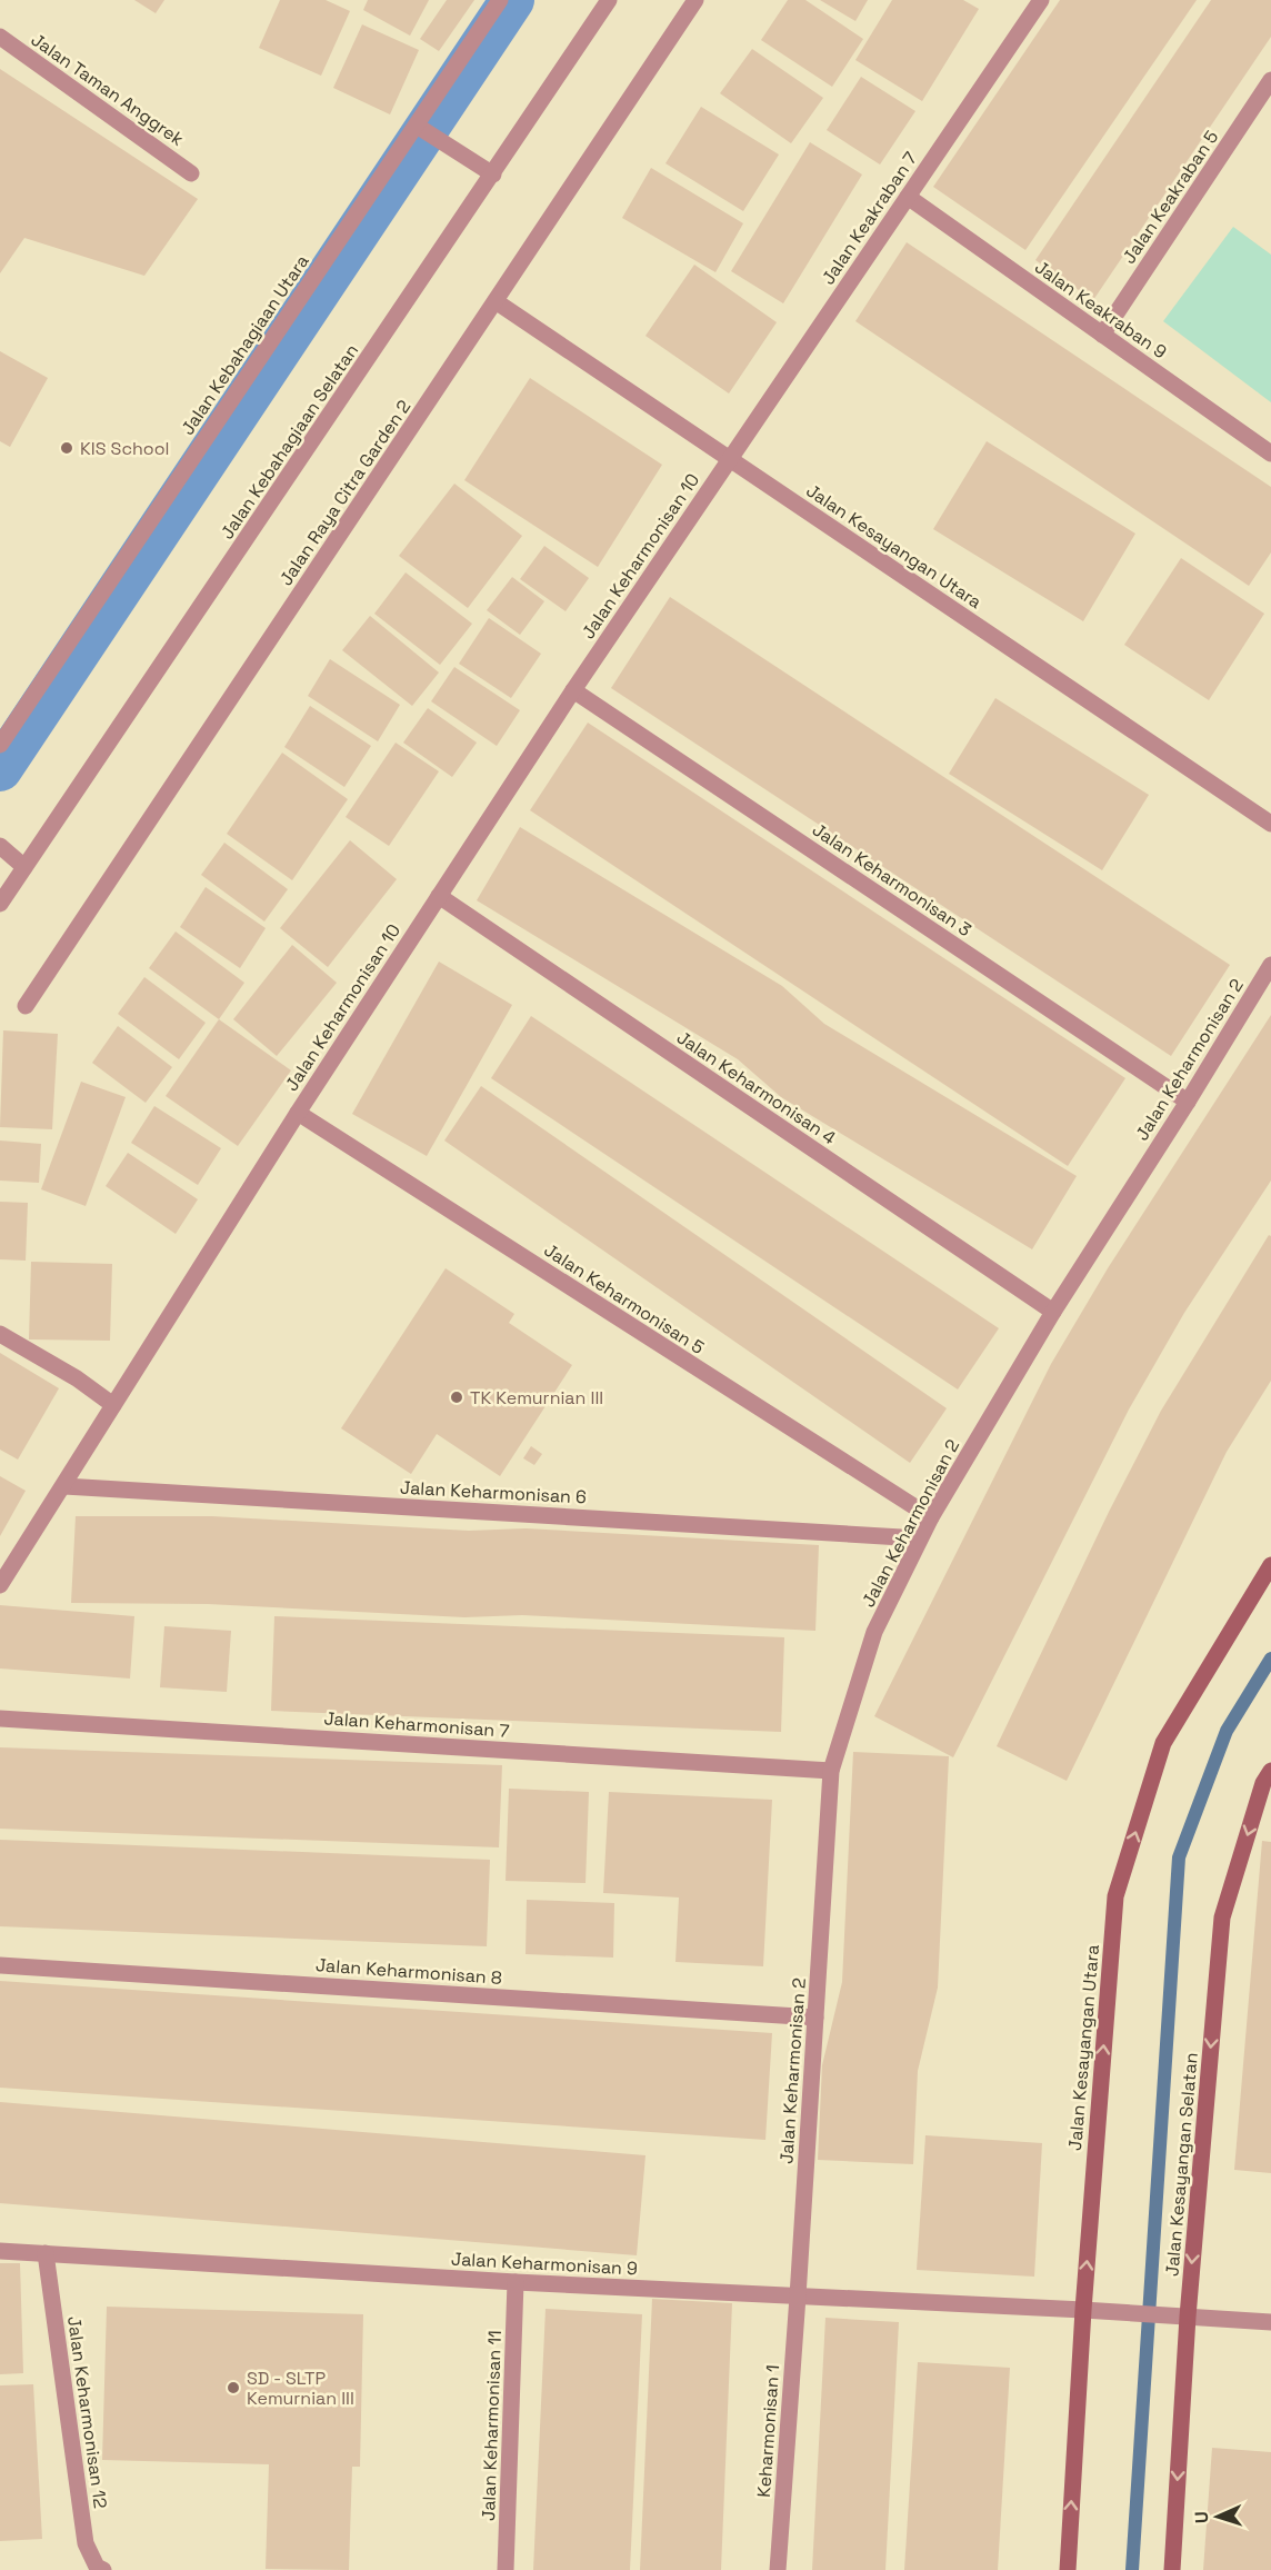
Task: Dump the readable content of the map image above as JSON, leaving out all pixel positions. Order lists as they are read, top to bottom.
{
  "streets": {
    "street": [
      "Jalan Taman Anggrek",
      "Jalan Keakraban 5",
      "Jalan Keakraban 7",
      "Jalan Keakraban 9",
      "Jalan Kebahagiaan Utara",
      "Jalan Kebahagiaan Selatan",
      "Jalan Raya Citra Garden 2",
      "Jalan Kesayangan Utara",
      "Jalan Keharmonisan 10",
      "Jalan Keharmonisan 3",
      "Jalan Keharmonisan 2",
      "Jalan Keharmonisan 4",
      "Jalan Keharmonisan 5",
      "Jalan Keharmonisan 6",
      "Jalan Keharmonisan 7",
      "Jalan Keharmonisan 8",
      "Jalan Kesayangan Selatan",
      "Jalan Keharmonisan 9",
      "Jalan Keharmonisan 12",
      "Jalan Keharmonisan 11",
      "Keharmonisan 1"
    ]
  },
  "crossings": [
    ["Jalan Keakraban 5", "Jalan Keakraban 9"],
    ["Jalan Keakraban 7", "Jalan Keakraban 9"],
    ["Jalan Keakraban 7", "Jalan Kesayangan Utara"],
    ["Jalan Keakraban 7", "Jalan Keharmonisan 10"],
    ["Jalan Raya Citra Garden 2", "Jalan Kesayangan Utara"],
    ["Jalan Kesayangan Utara", "Jalan Keharmonisan 10"],
    ["Jalan Kesayangan Utara", "Jalan Keharmonisan 9"],
    ["Jalan Keharmonisan 10", "Jalan Keharmonisan 3"],
    ["Jalan Keharmonisan 10", "Jalan Keharmonisan 4"],
    ["Jalan Keharmonisan 10", "Jalan Keharmonisan 5"],
    ["Jalan Keharmonisan 10", "Jalan Keharmonisan 6"],
    ["Jalan Keharmonisan 3", "Jalan Keharmonisan 2"],
    ["Jalan Keharmonisan 2", "Jalan Keharmonisan 4"],
    ["Jalan Keharmonisan 2", "Jalan Keharmonisan 5"],
    ["Jalan Keharmonisan 2", "Jalan Keharmonisan 6"],
    ["Jalan Keharmonisan 2", "Jalan Keharmonisan 7"],
    ["Jalan Keharmonisan 2", "Jalan Keharmonisan 8"],
    ["Jalan Keharmonisan 2", "Jalan Keharmonisan 9"],
    ["Jalan Keharmonisan 2", "Keharmonisan 1"],
    ["Jalan Keharmonisan 9", "Jalan Keharmonisan 12"],
    ["Jalan Keharmonisan 9", "Jalan Keharmonisan 11"],
    ["Jalan Keharmonisan 9", "Keharmonisan 1"]
  ],
  "one_way": ["Jalan Kesayangan Utara", "Jalan Kesayangan Selatan"],
  "places": ["KIS School", "TK Kemurnian III", "SD - SLTP Kemurnian III"],
  "north": "left"
}
